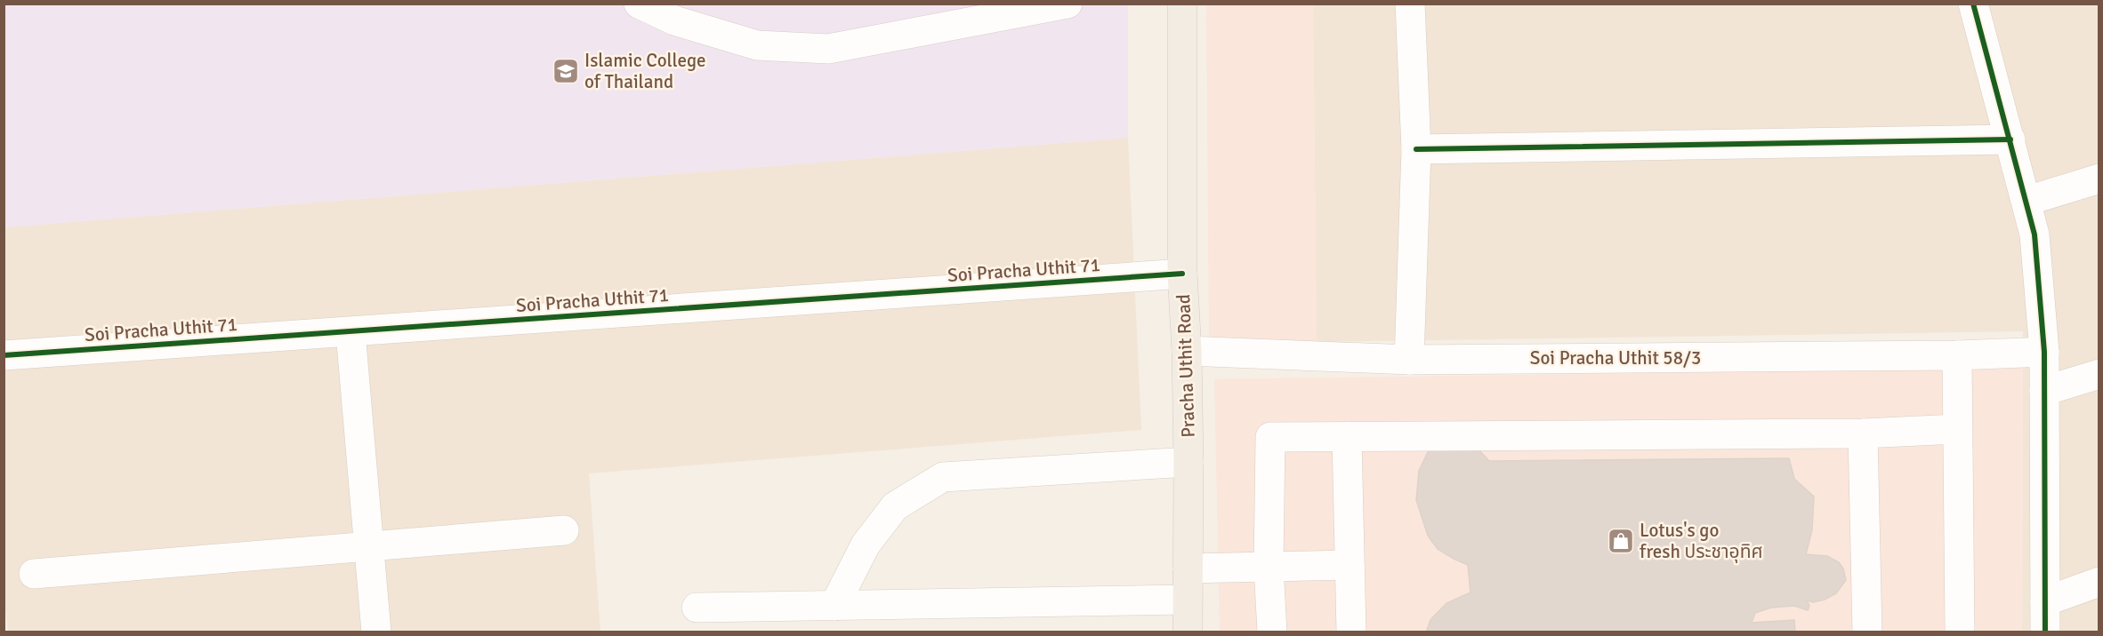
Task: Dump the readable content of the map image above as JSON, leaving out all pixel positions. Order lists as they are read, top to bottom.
{
  "streets": {
    "main road": ["Pracha Uthit Road"],
    "street": ["Soi Pracha Uthit 71", "Soi Pracha Uthit 58/3"]
  },
  "crossings": [
    ["Soi Pracha Uthit 71", "Pracha Uthit Road"],
    ["Soi Pracha Uthit 58/3", "Pracha Uthit Road"]
  ],
  "places": {
    "school or university": ["Islamic College of Thailand"],
    "shop": ["Lotus's go fresh ประชาอุทิศ"]
  }
}
